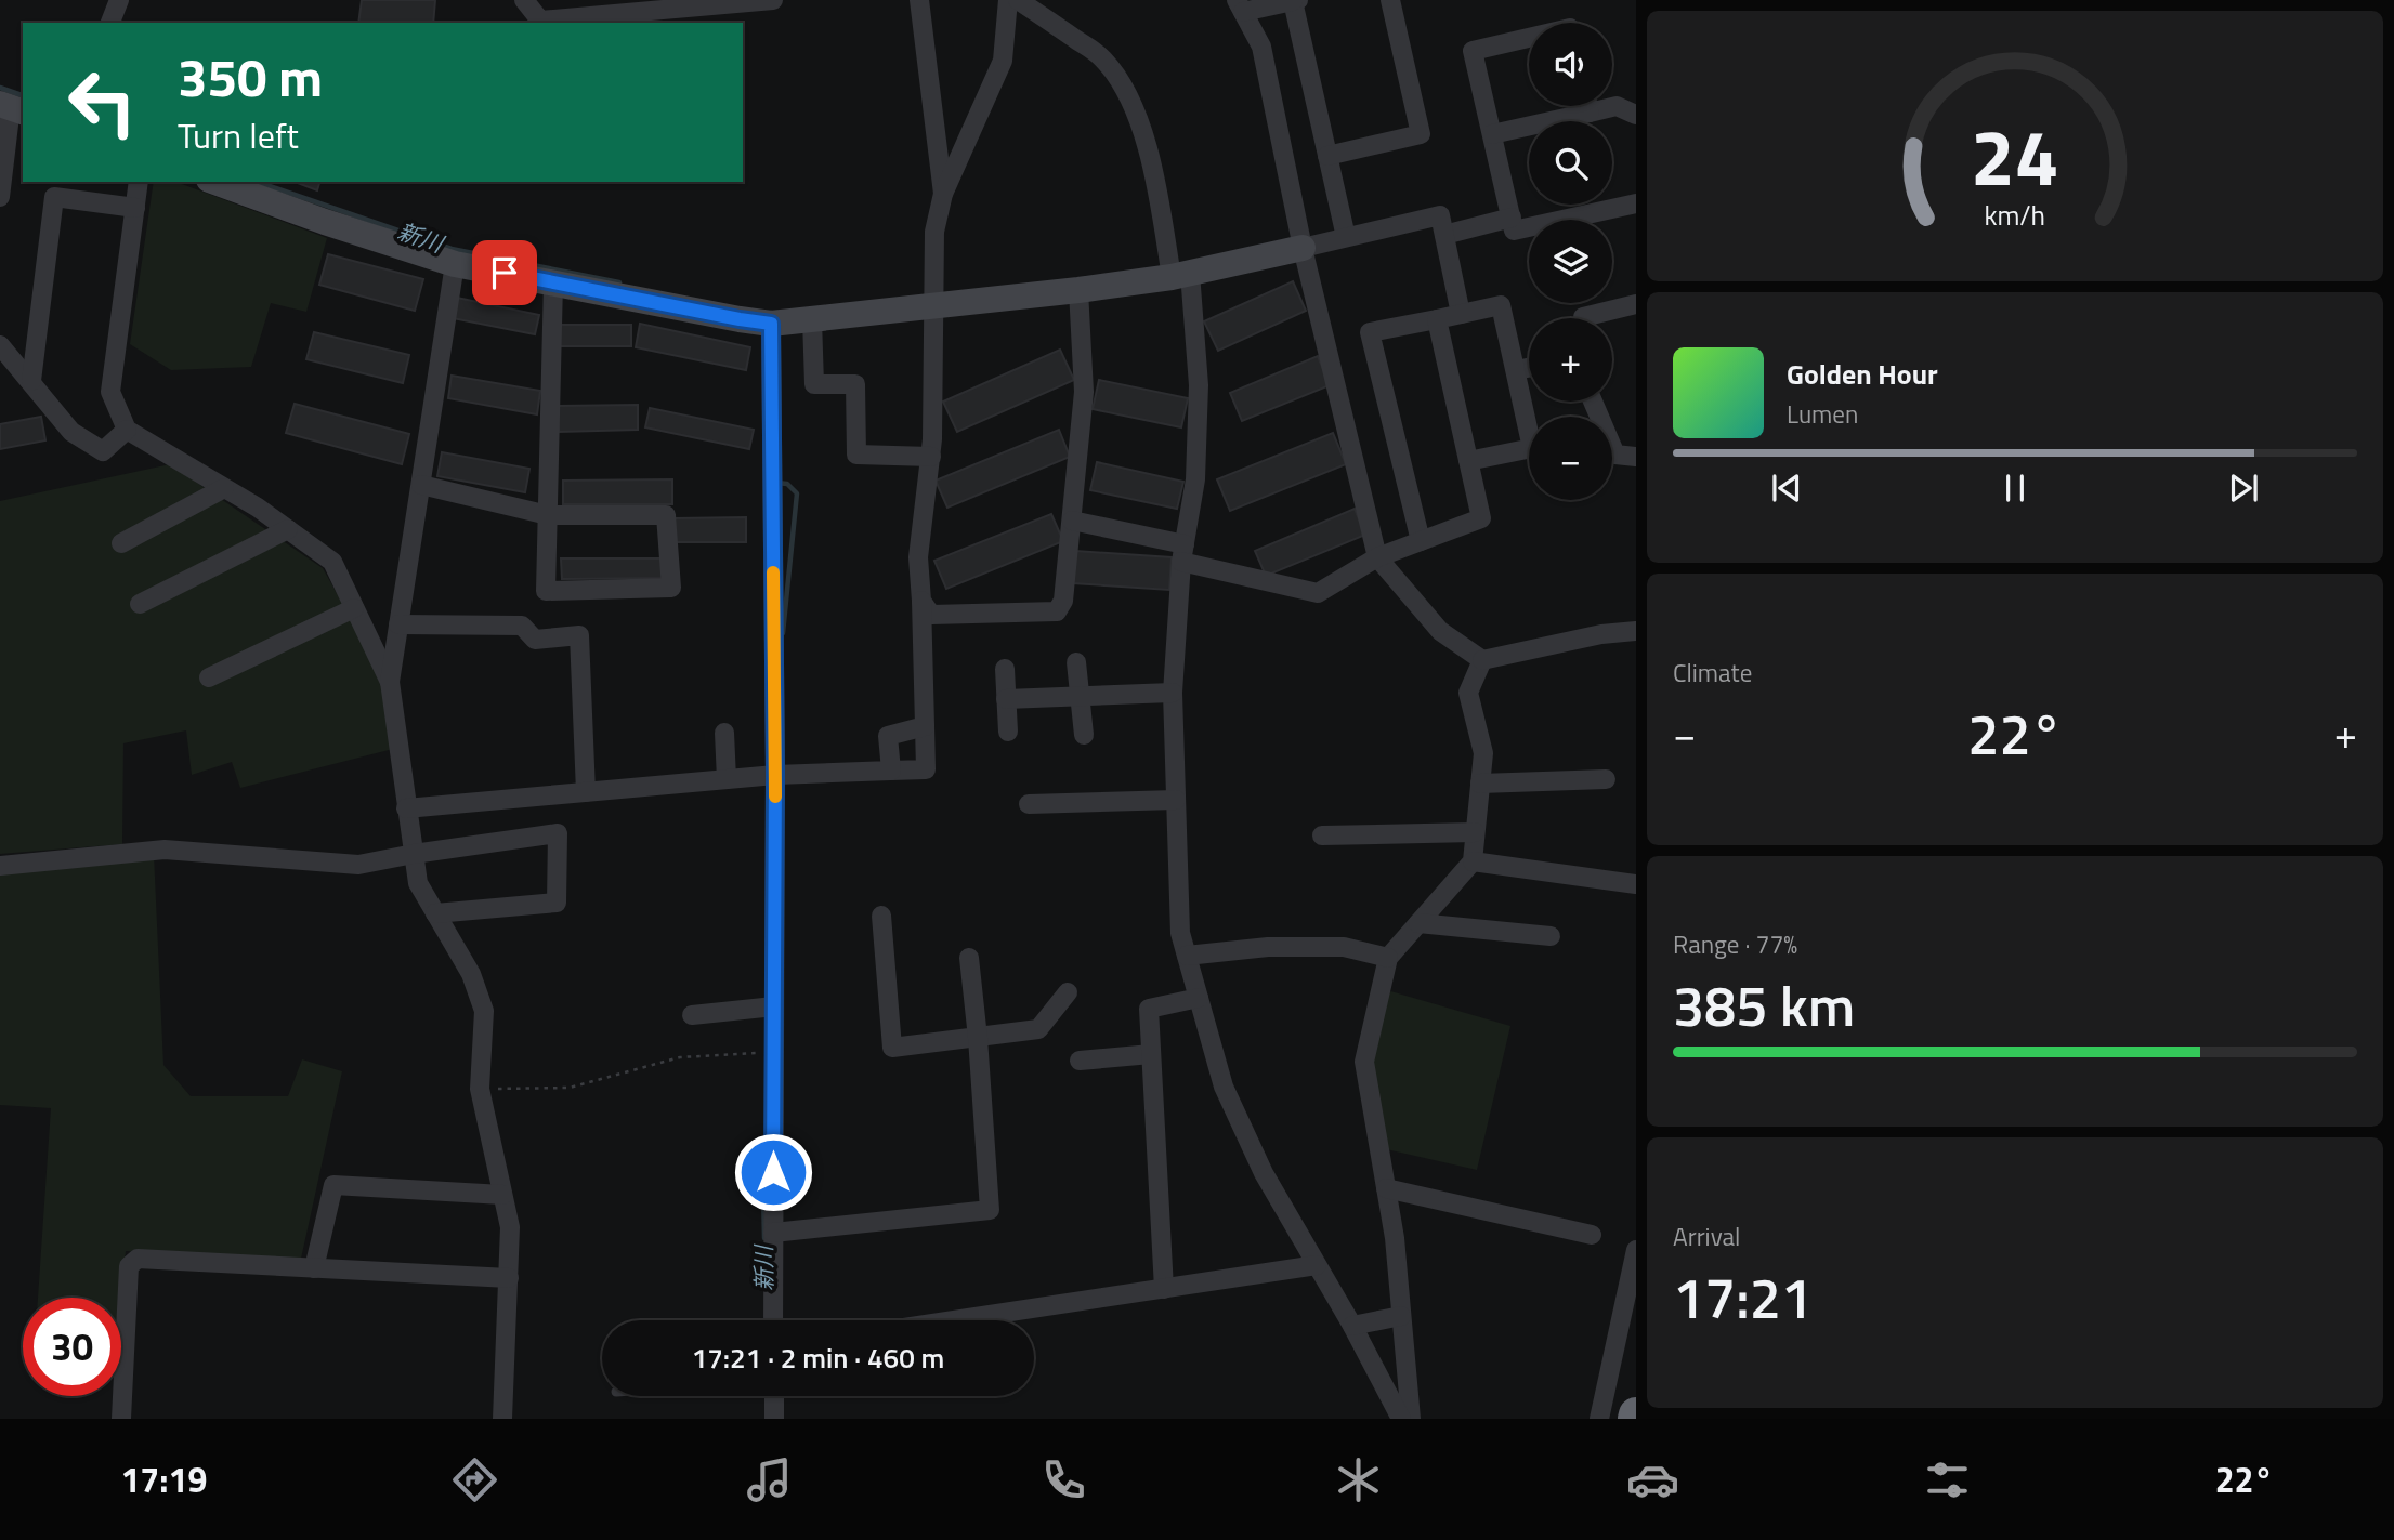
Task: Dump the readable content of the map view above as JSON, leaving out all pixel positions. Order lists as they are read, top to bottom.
{
  "water": ["新川"],
  "page": {
    "map_buttons": ["+", "−"],
    "turn": ["350 m", "Turn left"],
    "song": ["Golden Hour", "Lumen"],
    "tile": [
      "Climate",
      ["Range · 77%", "385 km"],
      ["Arrival", "17:21"]
    ],
    "heat": ["−", "22°", "+"],
    "limit": "30",
    "trip": "17:21 · 2 min · 460 m",
    "tabs": ["17:19", "22°"],
    "gauge": ["24", "km/h"]
  }
}
